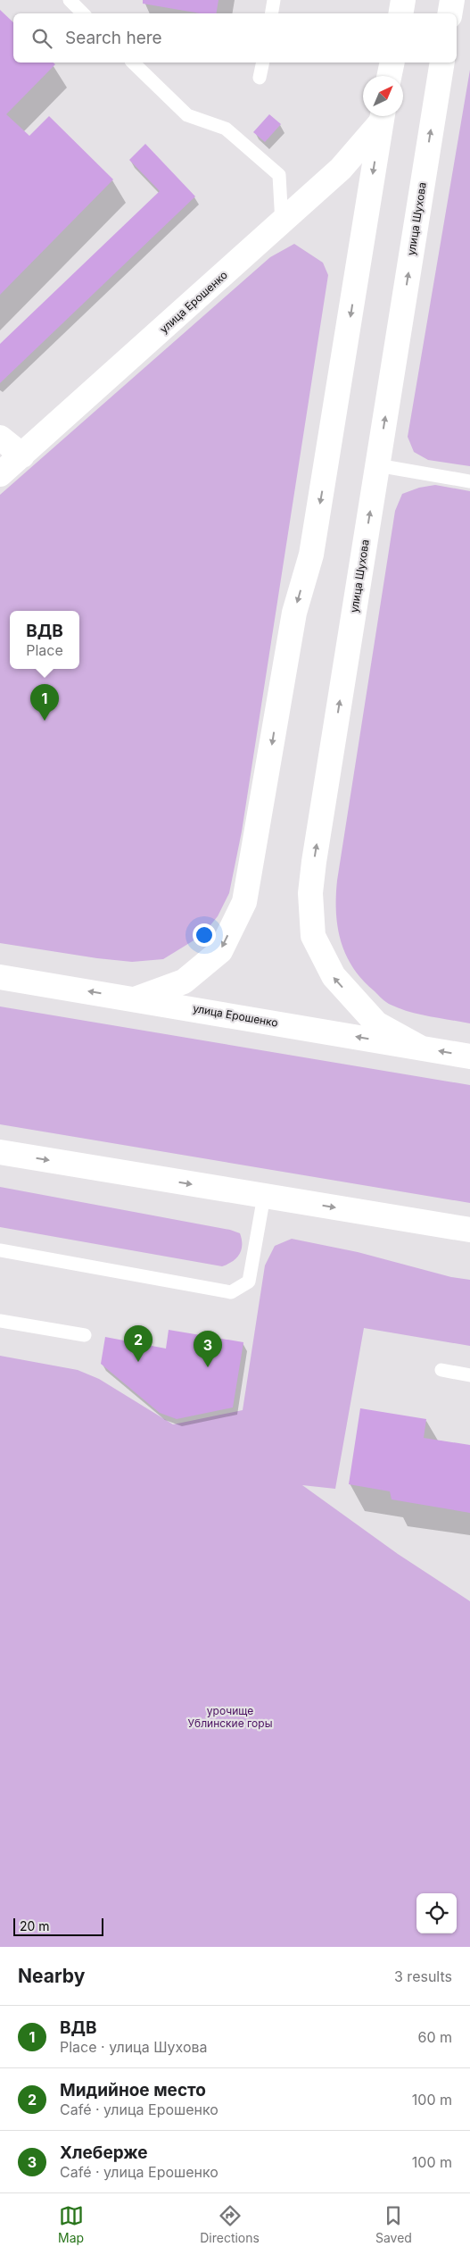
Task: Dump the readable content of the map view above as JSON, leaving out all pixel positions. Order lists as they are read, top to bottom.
{
  "streets": {
    "main road": ["улица Шухова", "улица Ерошенко"]
  },
  "crossings": [
    ["улица Шухова", "улица Ерошенко"]
  ],
  "parks": ["урочище Ублинские горы"],
  "scale_bar": "20 m",
  "north": "top right",
  "page": {
    "search": "Search here",
    "popup": ["ВДВ", "Place"],
    "pins": ["1", "2", "3"],
    "scale": "20 m",
    "heading": ["Nearby", "3 results"],
    "list": [
      {
        "mark": "1",
        "name": "ВДВ",
        "note": "Place · улица Шухова",
        "value": "60 m"
      },
      {
        "mark": "2",
        "name": "Мидийное место",
        "note": "Café · улица Ерошенко",
        "value": "100 m"
      },
      {
        "mark": "3",
        "name": "Хлеберже",
        "note": "Café · улица Ерошенко",
        "value": "100 m"
      }
    ],
    "nav": ["Map", "Directions", "Saved"]
  }
}
